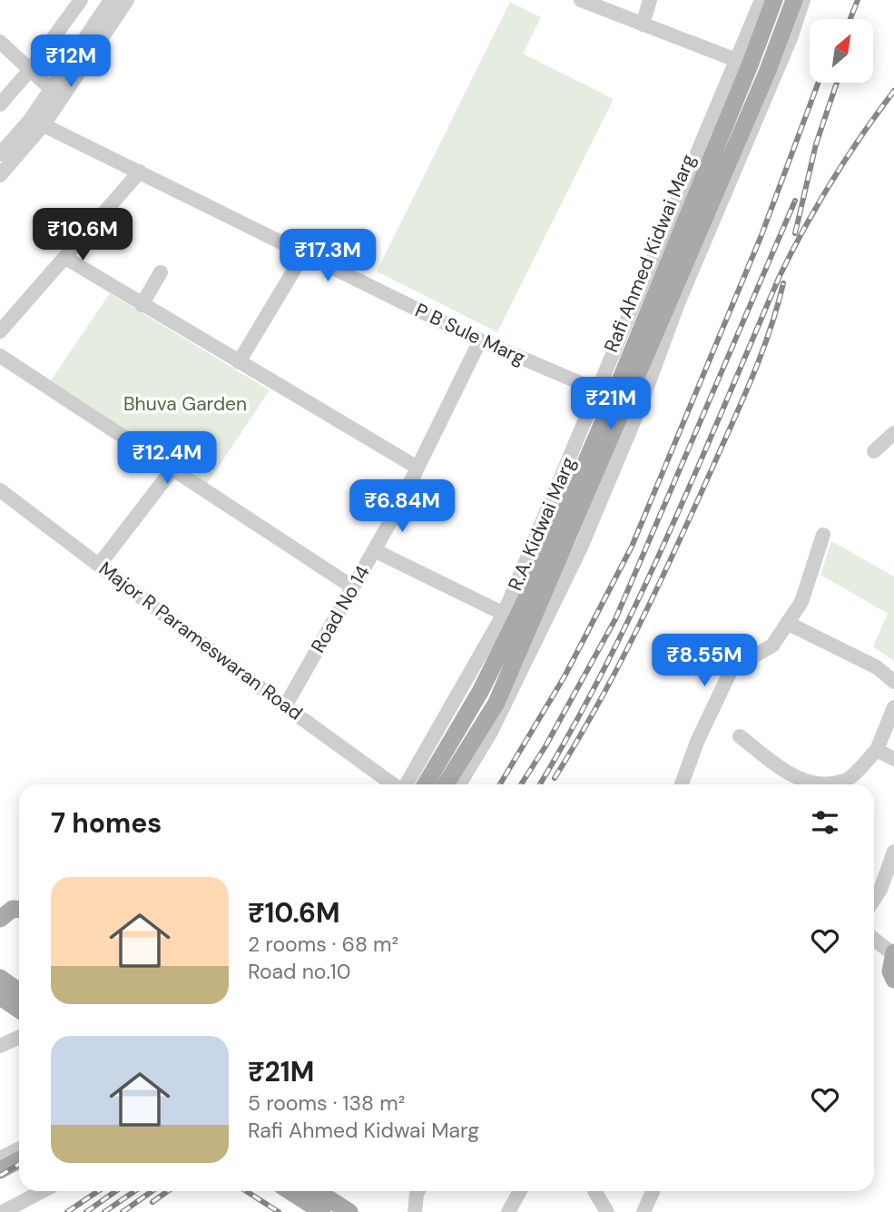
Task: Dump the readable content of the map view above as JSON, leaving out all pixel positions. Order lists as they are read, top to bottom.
{
  "streets": {
    "main road": ["Rafi Ahmed Kidwai Marg"],
    "street": [
      "P B Sule Marg",
      "R.A. Kidwai Marg",
      "Road No 14",
      "Major R Parameswaran Road"
    ]
  },
  "crossings": [
    ["Rafi Ahmed Kidwai Marg", "P B Sule Marg"],
    ["Rafi Ahmed Kidwai Marg", "R.A. Kidwai Marg"],
    ["P B Sule Marg", "R.A. Kidwai Marg"],
    ["P B Sule Marg", "Road No 14"],
    ["Road No 14", "Major R Parameswaran Road"]
  ],
  "parks": ["Bhuva Garden"],
  "north": "top right",
  "page": {
    "price": [
      "₹12M",
      "₹10.6M",
      "₹17.3M",
      "₹21M",
      "₹12.4M",
      "₹6.84M",
      "₹8.55M"
    ],
    "heading": "7 homes",
    "list": [
      {
        "name": "₹10.6M",
        "note": "2 rooms · 68 m² · Road no.10"
      },
      {
        "name": "₹21M",
        "note": "5 rooms · 138 m² · Rafi Ahmed Kidwai Marg"
      }
    ]
  }
}
